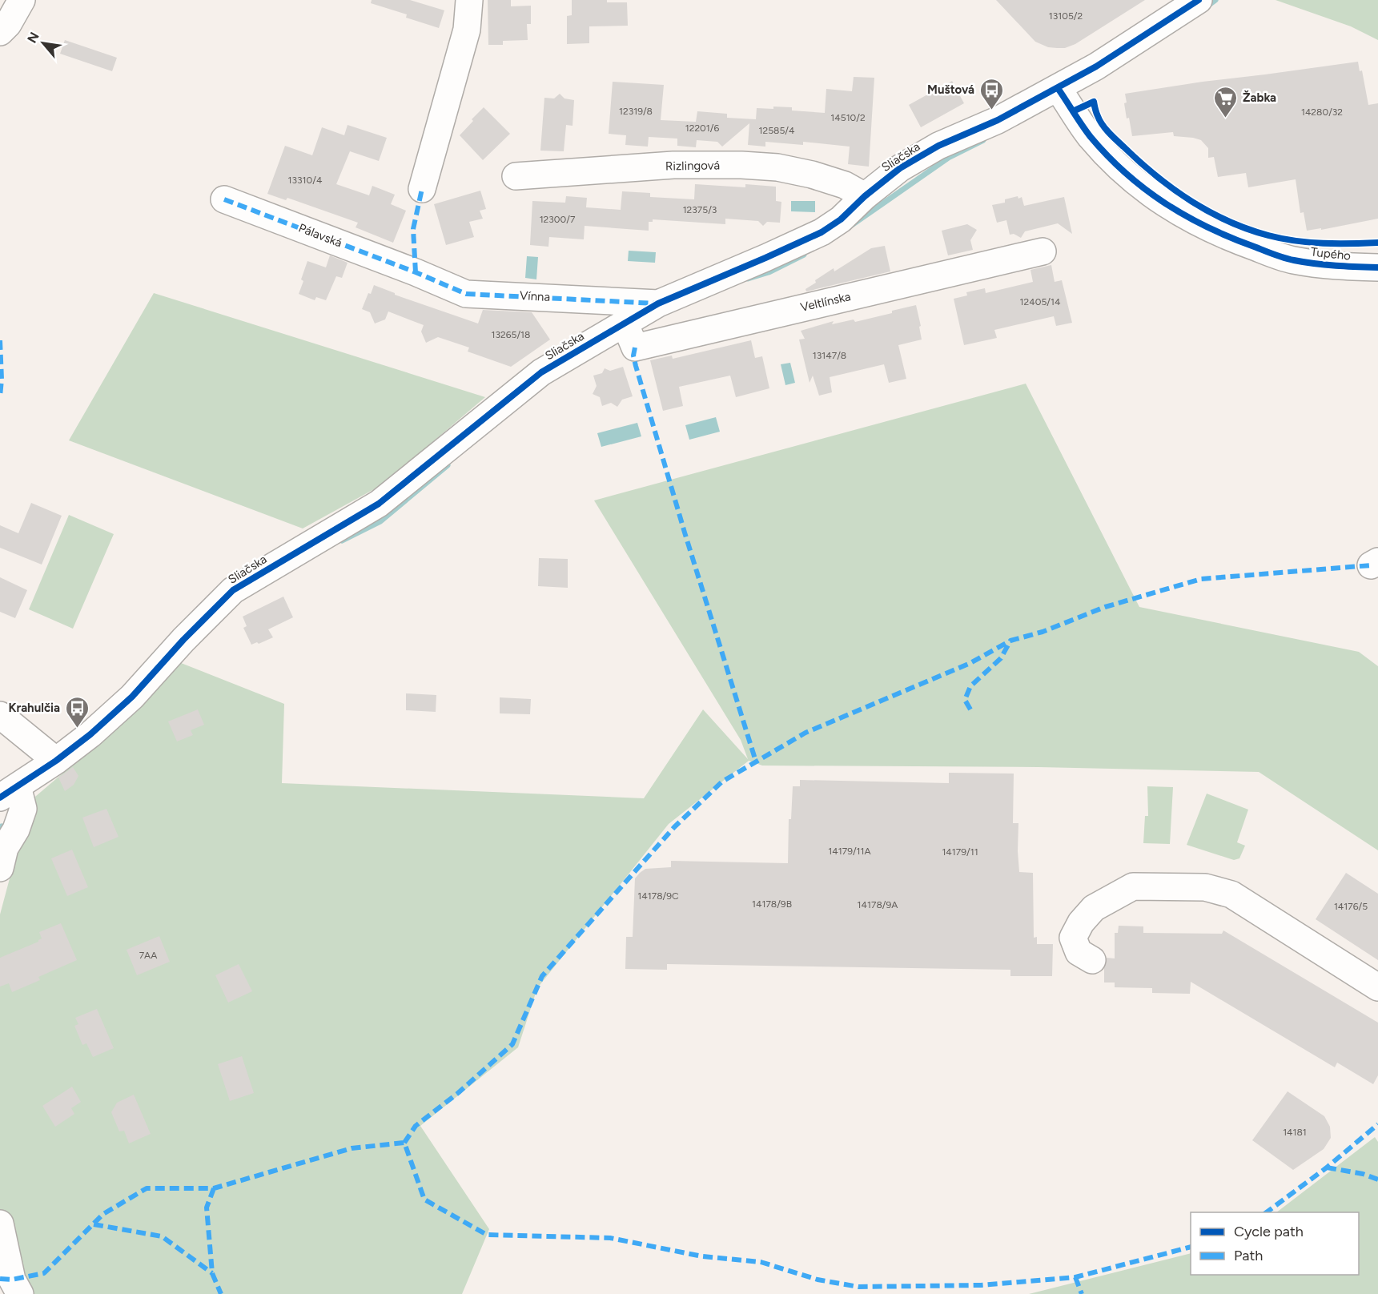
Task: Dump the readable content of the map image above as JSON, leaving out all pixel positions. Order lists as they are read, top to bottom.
{
  "streets": {
    "street": [
      "Sliačska",
      "Rizlingová",
      "Pálavská",
      "Tupého",
      "Vínna",
      "Veltlínska"
    ]
  },
  "crossings": [
    ["Sliačska", "Rizlingová"],
    ["Sliačska", "Tupého"],
    ["Sliačska", "Vínna"],
    ["Sliačska", "Veltlínska"],
    ["Pálavská", "Vínna"]
  ],
  "places": {
    "bus stop": ["Muštová", "Krahulčia"],
    "supermarket": ["Žabka"]
  },
  "house_numbers": [
    "13105/2",
    "12319/8",
    "14280/32",
    "14510/2",
    "12201/6",
    "12585/4",
    "13310/4",
    "12375/3",
    "12300/7",
    "12405/14",
    "13265/18",
    "13147/8",
    "14179/11A",
    "14179/11",
    "14178/9C",
    "14178/9B",
    "14178/9A",
    "14176/5",
    "7AA",
    "14181"
  ],
  "legend": ["Cycle path", "Path"],
  "north": "top left"
}
